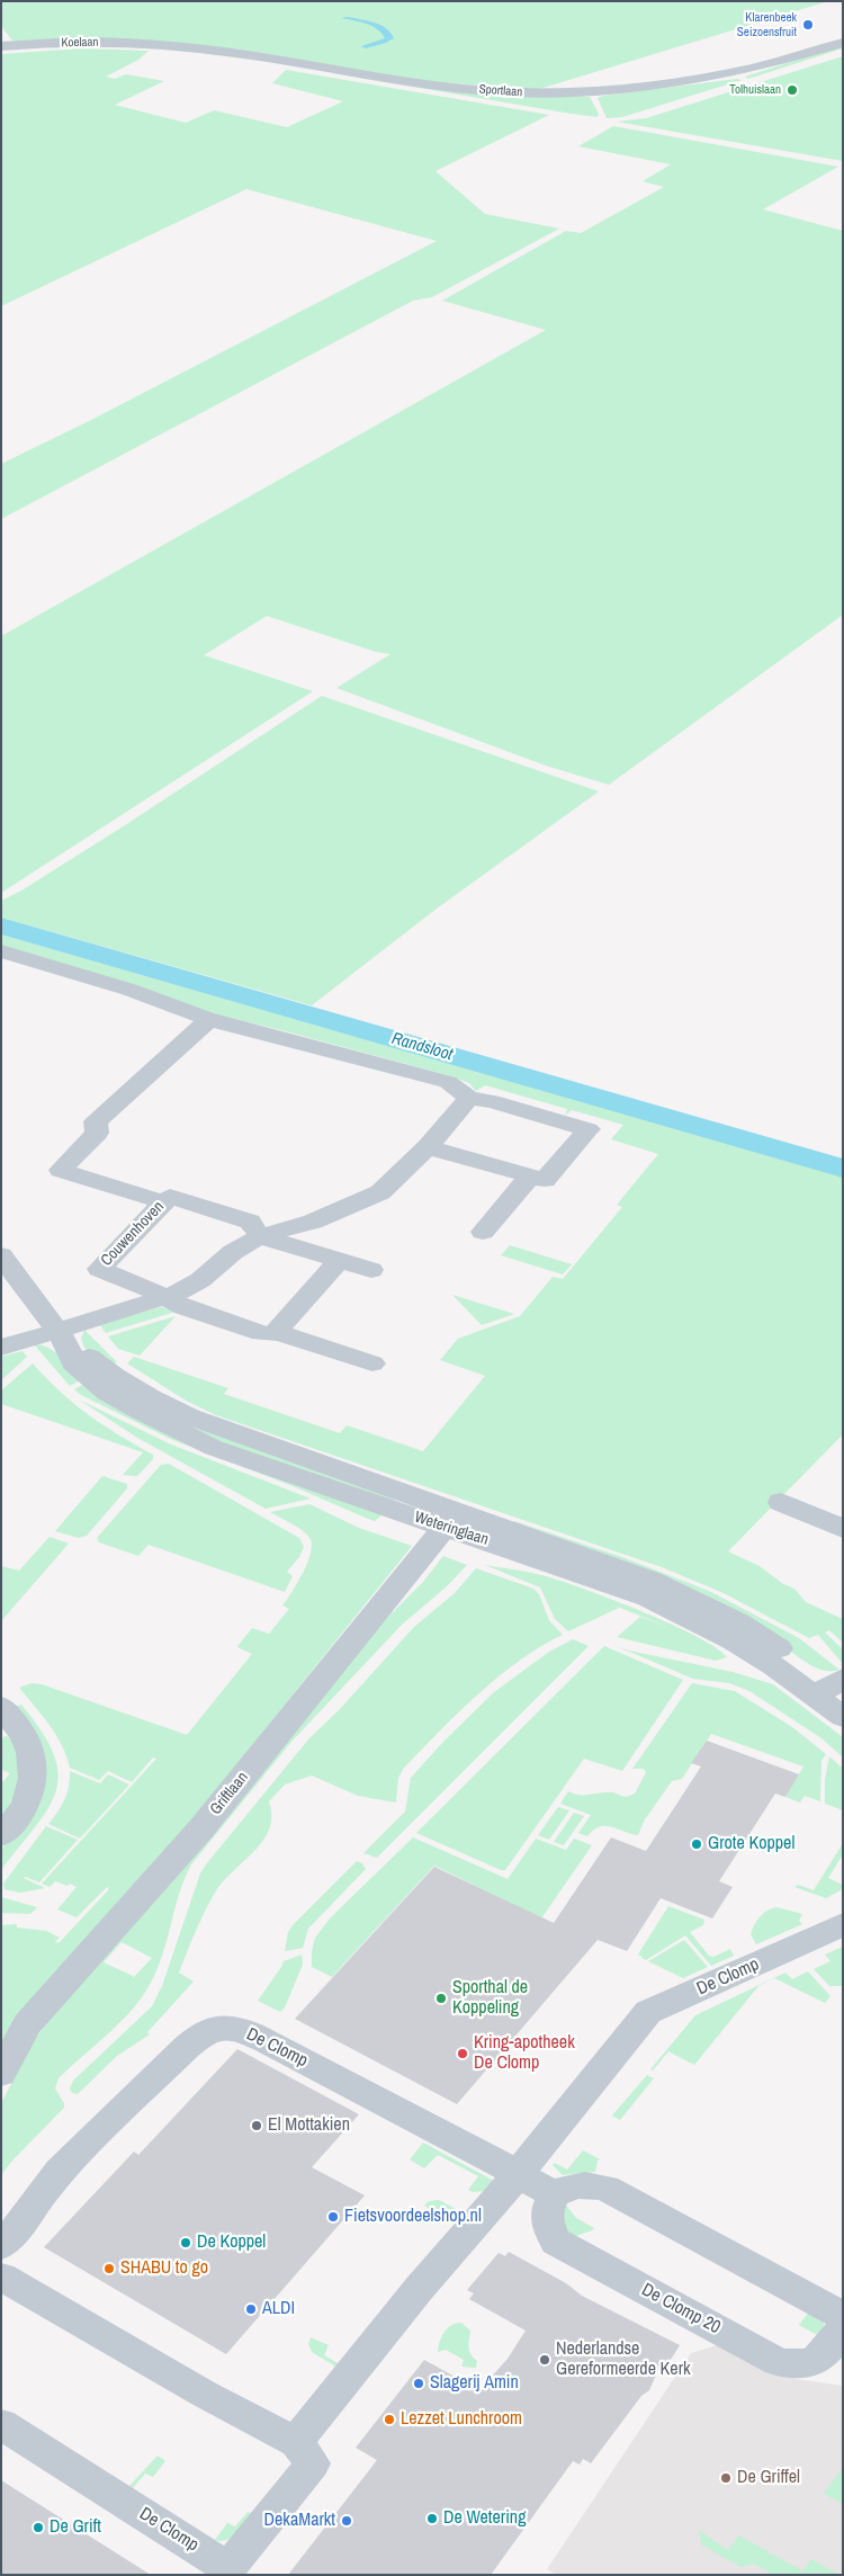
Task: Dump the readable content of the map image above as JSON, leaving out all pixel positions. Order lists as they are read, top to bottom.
{
  "streets": {
    "street": [
      "Koelaan",
      "Sportlaan",
      "Couwenhoven",
      "Weteringlaan",
      "Griftlaan",
      "De Clomp",
      "De Clomp 20"
    ]
  },
  "crossings": [
    ["Koelaan", "Sportlaan"],
    ["Weteringlaan", "Griftlaan"],
    ["De Clomp", "De Clomp 20"]
  ],
  "water": ["Randsloot"],
  "places": [
    "Klarenbeek Seizoensfruit",
    "Tolhuislaan",
    "Grote Koppel",
    "Sporthal de Koppeling",
    "Kring-apotheek De Clomp",
    "El Mottakien",
    "Fietsvoordeelshop.nl",
    "De Koppel",
    "SHABU to go",
    "ALDI",
    "Nederlandse Gereformeerde Kerk",
    "Slagerij Amin",
    "Lezzet Lunchroom",
    "De Griffel",
    "De Wetering",
    "DekaMarkt",
    "De Grift"
  ]
}
